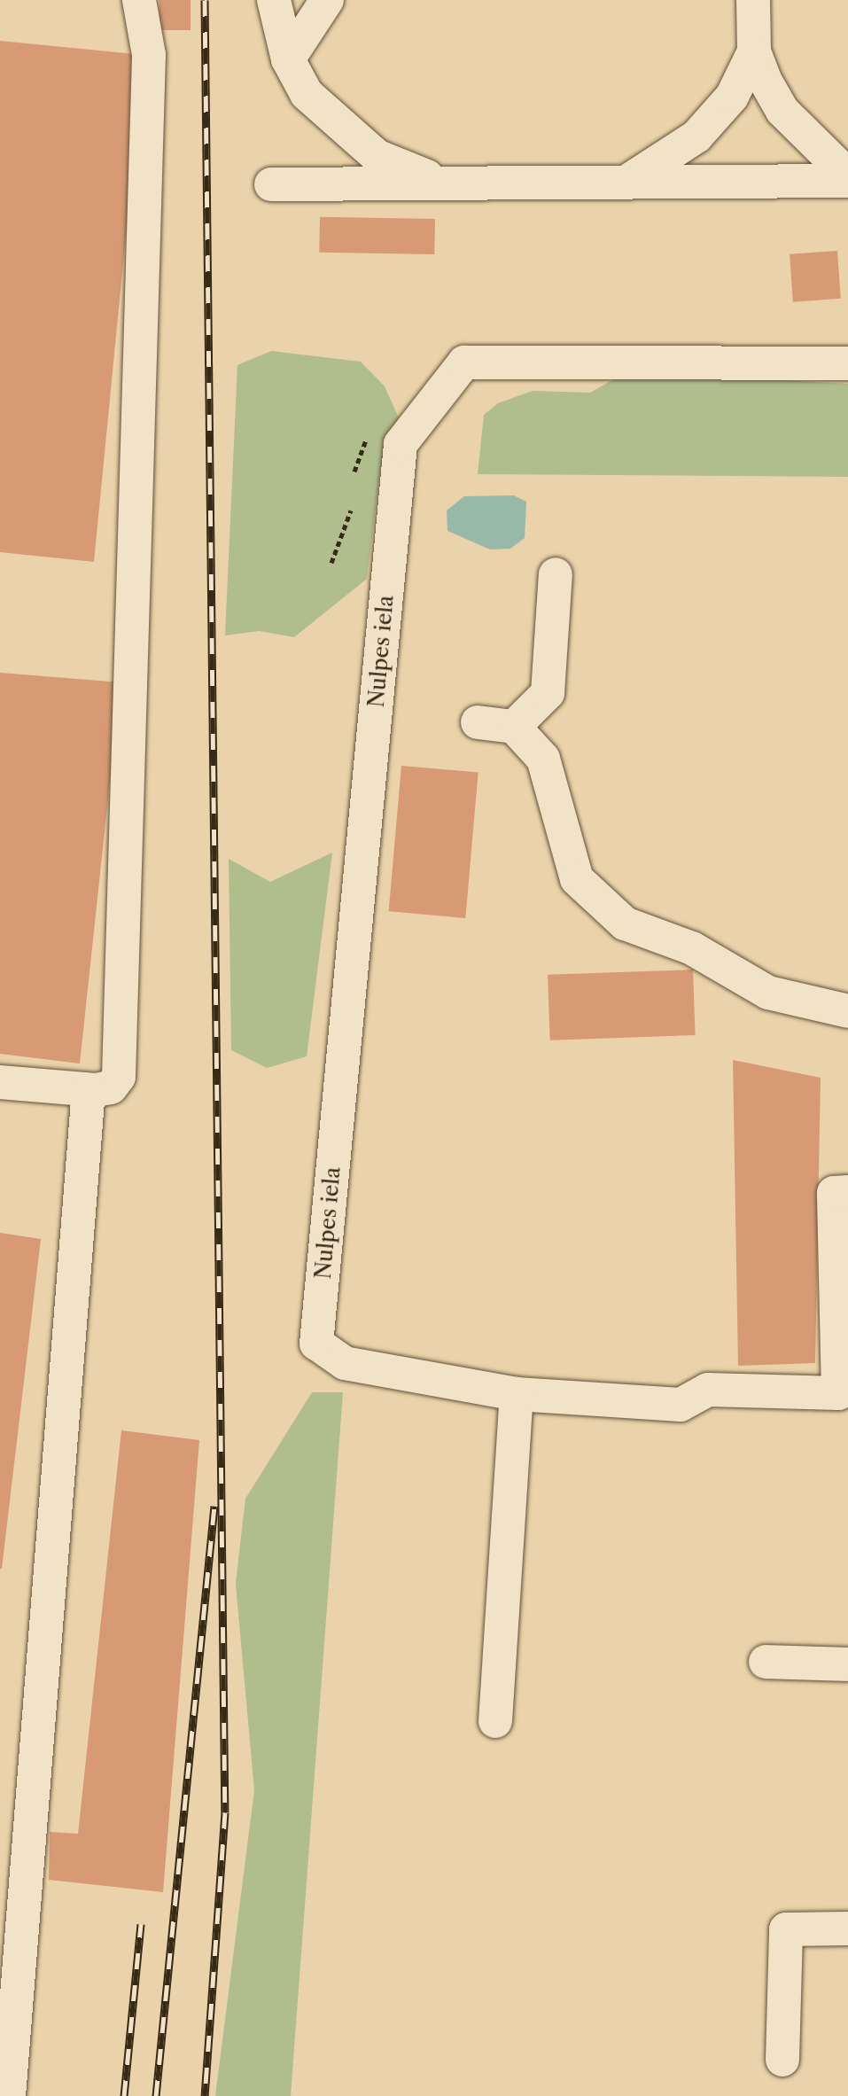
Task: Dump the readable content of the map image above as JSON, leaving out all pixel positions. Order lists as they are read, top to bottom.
{
  "streets": {
    "street": ["Nulpes iela"]
  }
}
